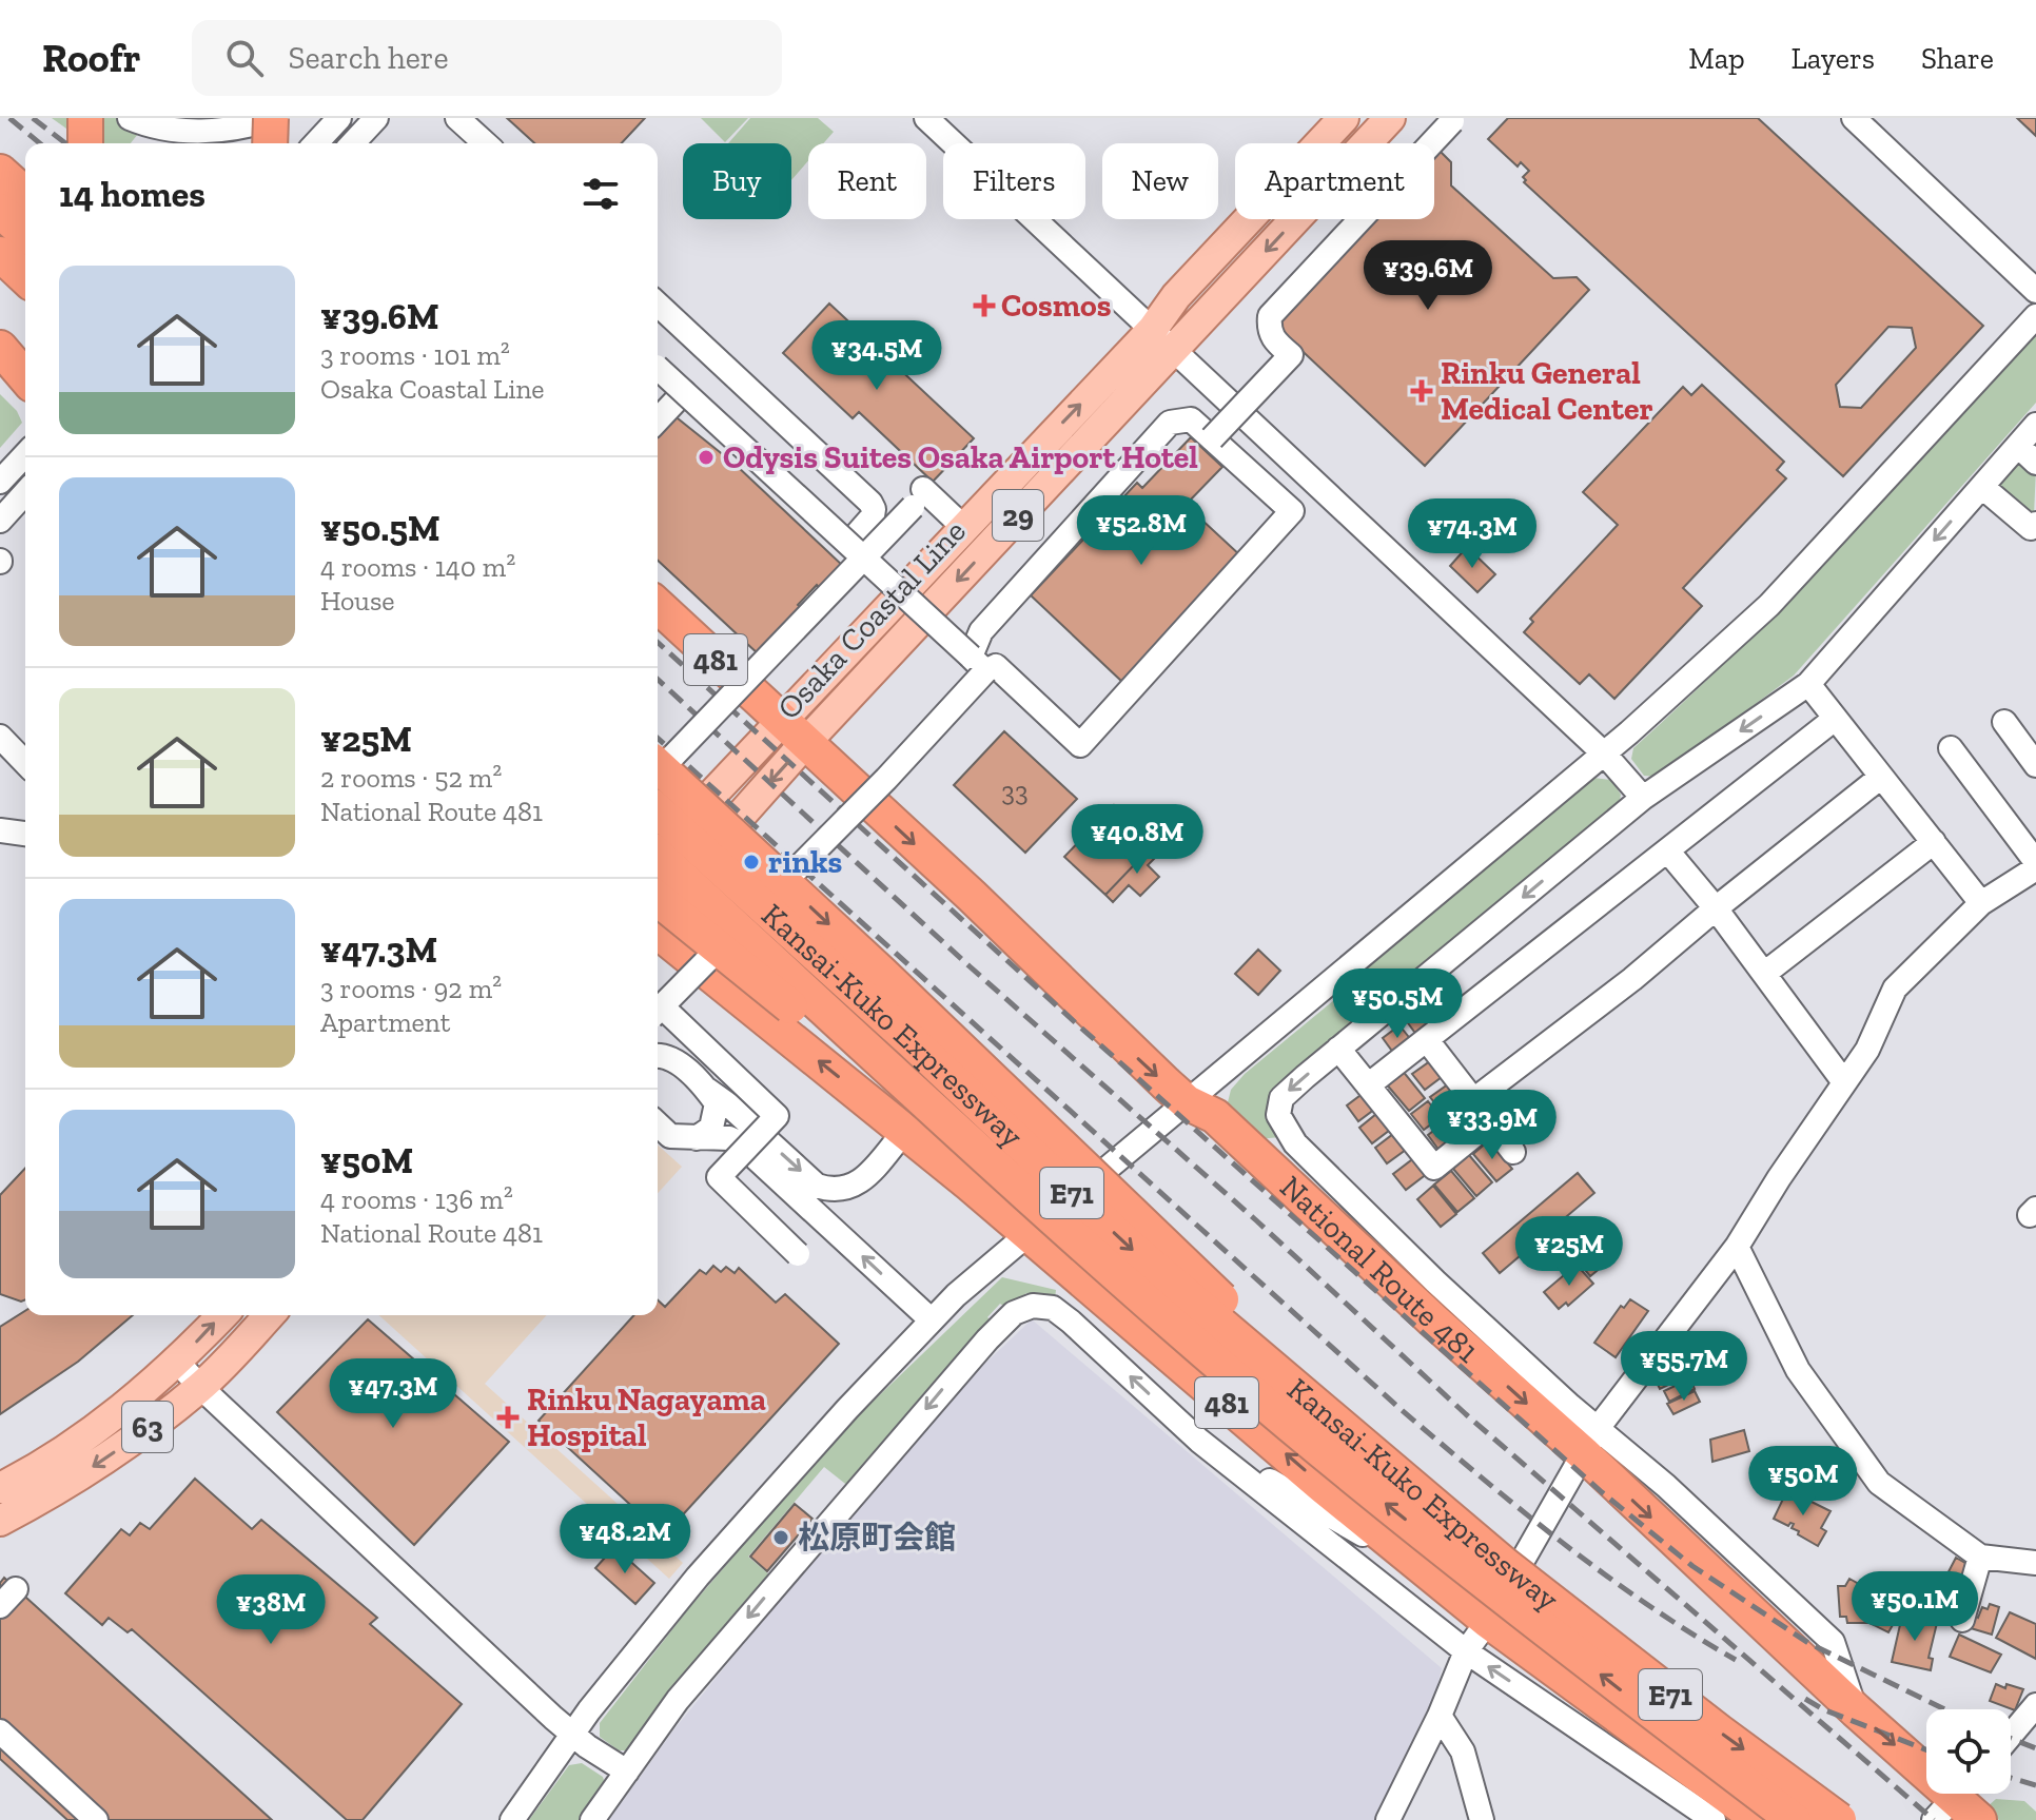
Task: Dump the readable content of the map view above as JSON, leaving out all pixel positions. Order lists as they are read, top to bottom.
{
  "streets": {
    "highway": [
      "481",
      "Kansai-Kuko Expressway",
      "E71",
      "National Route 481"
    ],
    "main road": ["29", "Osaka Coastal Line", "63"]
  },
  "crossings": [
    ["Osaka Coastal Line", "481"],
    ["Osaka Coastal Line", "National Route 481"],
    ["481", "National Route 481"]
  ],
  "places": {
    "health": ["Cosmos", "Rinku General Medical Center", "Rinku Nagayama Hospital"],
    "other": ["Odysis Suites Osaka Airport Hotel", "rinks", "松原町会館"]
  },
  "house_numbers": ["33"],
  "page": {
    "header": "Roofr",
    "search": "Search here",
    "nav": ["Map", "Layers", "Share"],
    "chip": [
      "Buy",
      "Rent",
      "Filters",
      "New",
      "Apartment"
    ],
    "heading": "14 homes",
    "price": [
      "¥39.6M",
      "¥34.5M",
      "¥52.8M",
      "¥74.3M",
      "¥40.8M",
      "¥50.5M",
      "¥33.9M",
      "¥25M",
      "¥55.7M",
      "¥47.3M",
      "¥50M",
      "¥48.2M",
      "¥50.1M",
      "¥38M"
    ],
    "list": [
      {
        "name": "¥39.6M",
        "note": "3 rooms · 101 m² · Osaka Coastal Line"
      },
      {
        "name": "¥50.5M",
        "note": "4 rooms · 140 m² · House"
      },
      {
        "name": "¥25M",
        "note": "2 rooms · 52 m² · National Route 481"
      },
      {
        "name": "¥47.3M",
        "note": "3 rooms · 92 m² · Apartment"
      },
      {
        "name": "¥50M",
        "note": "4 rooms · 136 m² · National Route 481"
      }
    ]
  }
}
